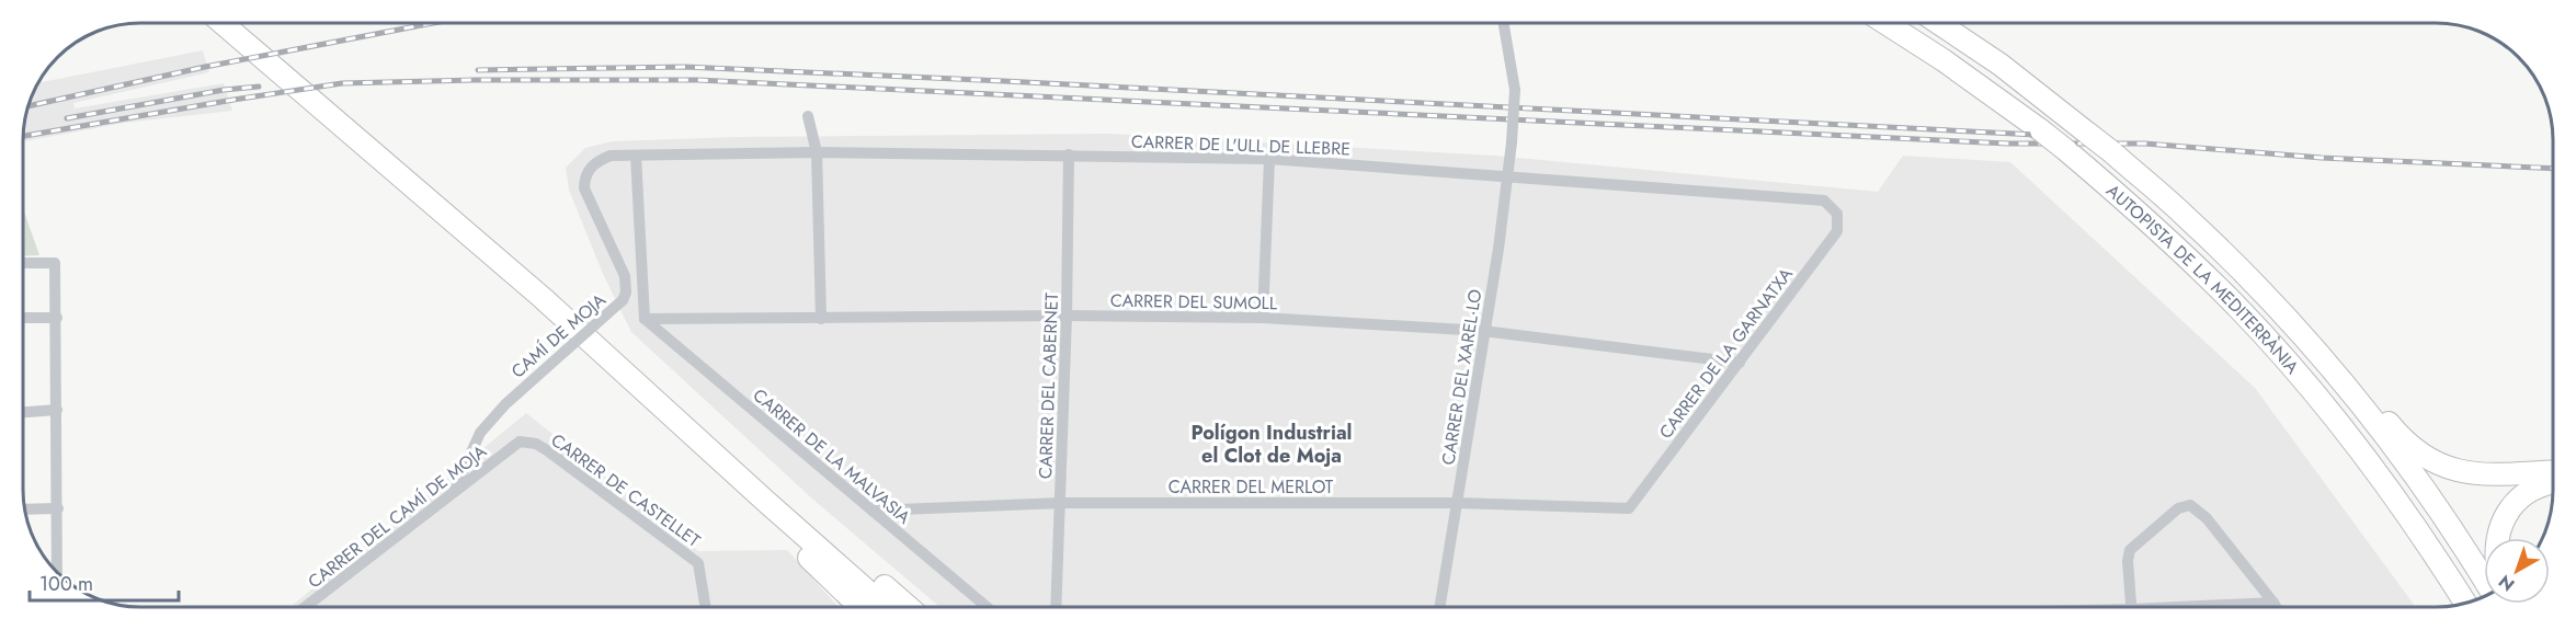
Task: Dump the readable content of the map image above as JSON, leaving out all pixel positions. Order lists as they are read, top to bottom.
{
  "streets": {
    "highway": ["AUTOPISTA DE LA MEDITERRÀNIA"],
    "street": [
      "CARRER DE L'ULL DE LLEBRE",
      "CARRER DEL SUMOLL",
      "CAMÍ DE MOJA",
      "CARRER DE LA GARNATXA",
      "CARRER DEL XAREL·LO",
      "CARRER DEL CABERNET",
      "CARRER DE LA MALVASIA",
      "CARRER DEL MERLOT",
      "CARRER DE CASTELLET",
      "CARRER DEL CAMÍ DE MOJA"
    ]
  },
  "crossings": [
    ["CARRER DE L'ULL DE LLEBRE", "CAMÍ DE MOJA"],
    ["CARRER DE L'ULL DE LLEBRE", "CARRER DE LA GARNATXA"],
    ["CARRER DE L'ULL DE LLEBRE", "CARRER DEL XAREL·LO"],
    ["CARRER DE L'ULL DE LLEBRE", "CARRER DEL CABERNET"],
    ["CARRER DEL SUMOLL", "CARRER DE LA GARNATXA"],
    ["CARRER DEL SUMOLL", "CARRER DEL XAREL·LO"],
    ["CARRER DEL SUMOLL", "CARRER DEL CABERNET"],
    ["CARRER DEL SUMOLL", "CARRER DE LA MALVASIA"],
    ["CAMÍ DE MOJA", "CARRER DEL CAMÍ DE MOJA"],
    ["CARRER DE LA GARNATXA", "CARRER DEL MERLOT"],
    ["CARRER DEL XAREL·LO", "CARRER DEL MERLOT"],
    ["CARRER DEL CABERNET", "CARRER DEL MERLOT"],
    ["CARRER DE LA MALVASIA", "CARRER DEL MERLOT"],
    ["CARRER DE CASTELLET", "CARRER DEL CAMÍ DE MOJA"]
  ],
  "districts": ["Polígon Industrial el Clot de Moja"],
  "scale_bar": "100 m",
  "north": "bottom left"
}
